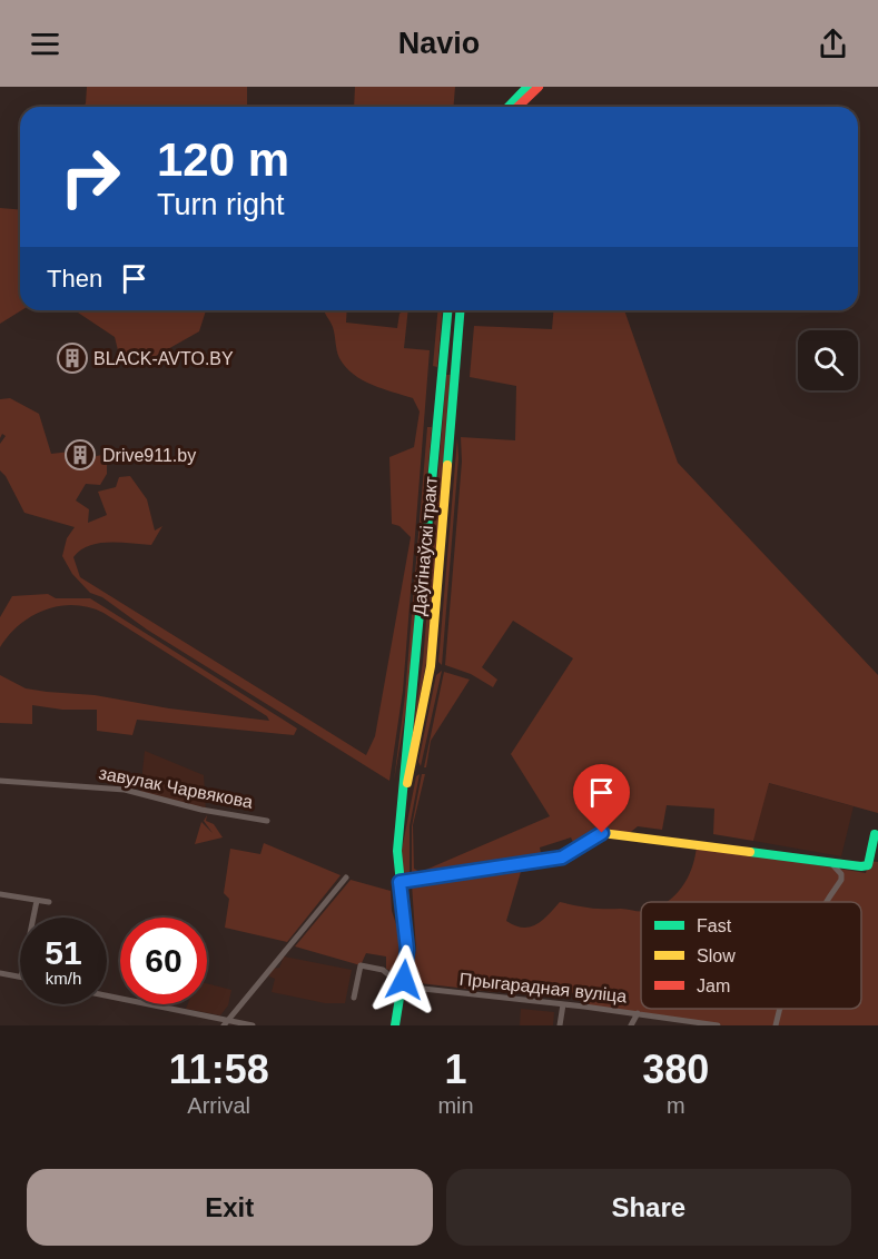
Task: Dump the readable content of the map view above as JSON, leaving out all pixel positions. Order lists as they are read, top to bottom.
{
  "streets": {
    "main road": ["Даўгінаўскі тракт"],
    "street": ["завулак Чарвякова", "Прыгарадная вуліца"]
  },
  "crossings": [
    ["Даўгінаўскі тракт", "Прыгарадная вуліца"]
  ],
  "places": {
    "building": ["BLACK-AVTO.BY", "Drive911.by"]
  },
  "legend": ["Fast", "Slow", "Jam"],
  "page": {
    "header": "Navio",
    "turn": ["120 m", "Turn right"],
    "then": "Then",
    "speed": "51 km/h",
    "limit": "60",
    "eta": [
      "11:58",
      "Arrival",
      "1",
      "min",
      "380",
      "m"
    ],
    "buttons": ["Exit", "Share"]
  }
}
